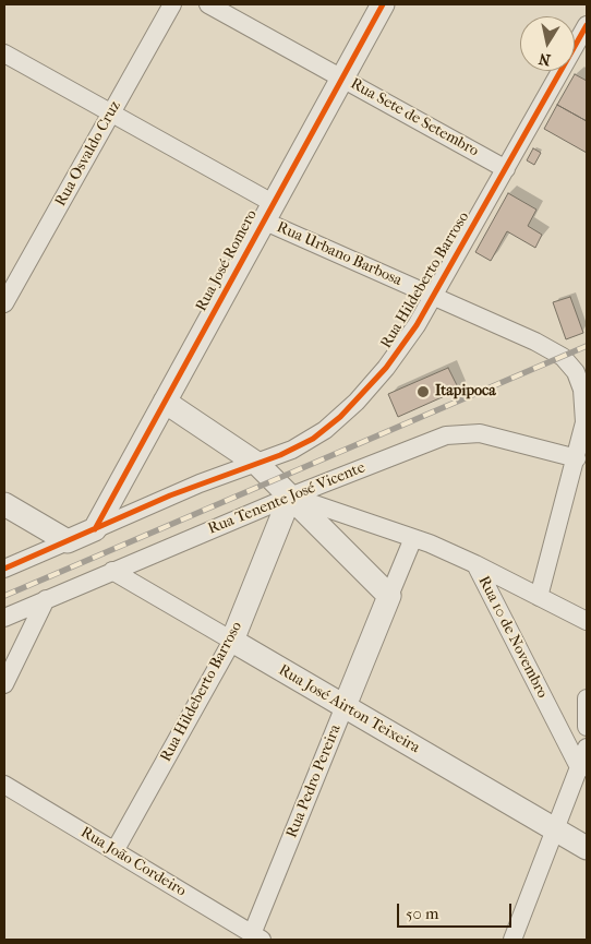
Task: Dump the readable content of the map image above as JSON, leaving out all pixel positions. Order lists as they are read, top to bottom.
{
  "streets": {
    "street": [
      "Rua Sete de Setembro",
      "Rua Osvaldo Cruz",
      "Rua Urbano Barbosa",
      "Rua José Romero",
      "Rua Hildeberto Barroso",
      "Rua Tenente José Vicente",
      "Rua 10 de Novembro",
      "Rua José Airton Teixeira",
      "Rua Pedro Pereira",
      "Rua João Cordeiro"
    ]
  },
  "crossings": [
    ["Rua Sete de Setembro", "Rua José Romero"],
    ["Rua Sete de Setembro", "Rua Hildeberto Barroso"],
    ["Rua Osvaldo Cruz", "Rua Urbano Barbosa"],
    ["Rua Urbano Barbosa", "Rua José Romero"],
    ["Rua Urbano Barbosa", "Rua Hildeberto Barroso"],
    ["Rua José Romero", "Rua Hildeberto Barroso"],
    ["Rua Hildeberto Barroso", "Rua Tenente José Vicente"],
    ["Rua Hildeberto Barroso", "Rua 10 de Novembro"],
    ["Rua Hildeberto Barroso", "Rua José Airton Teixeira"],
    ["Rua Hildeberto Barroso", "Rua João Cordeiro"],
    ["Rua Tenente José Vicente", "Rua 10 de Novembro"],
    ["Rua Tenente José Vicente", "Rua José Airton Teixeira"],
    ["Rua 10 de Novembro", "Rua Pedro Pereira"],
    ["Rua José Airton Teixeira", "Rua Pedro Pereira"],
    ["Rua Pedro Pereira", "Rua João Cordeiro"]
  ],
  "places": ["Itapipoca"],
  "scale_bar": "50 m",
  "north": "bottom"
}
